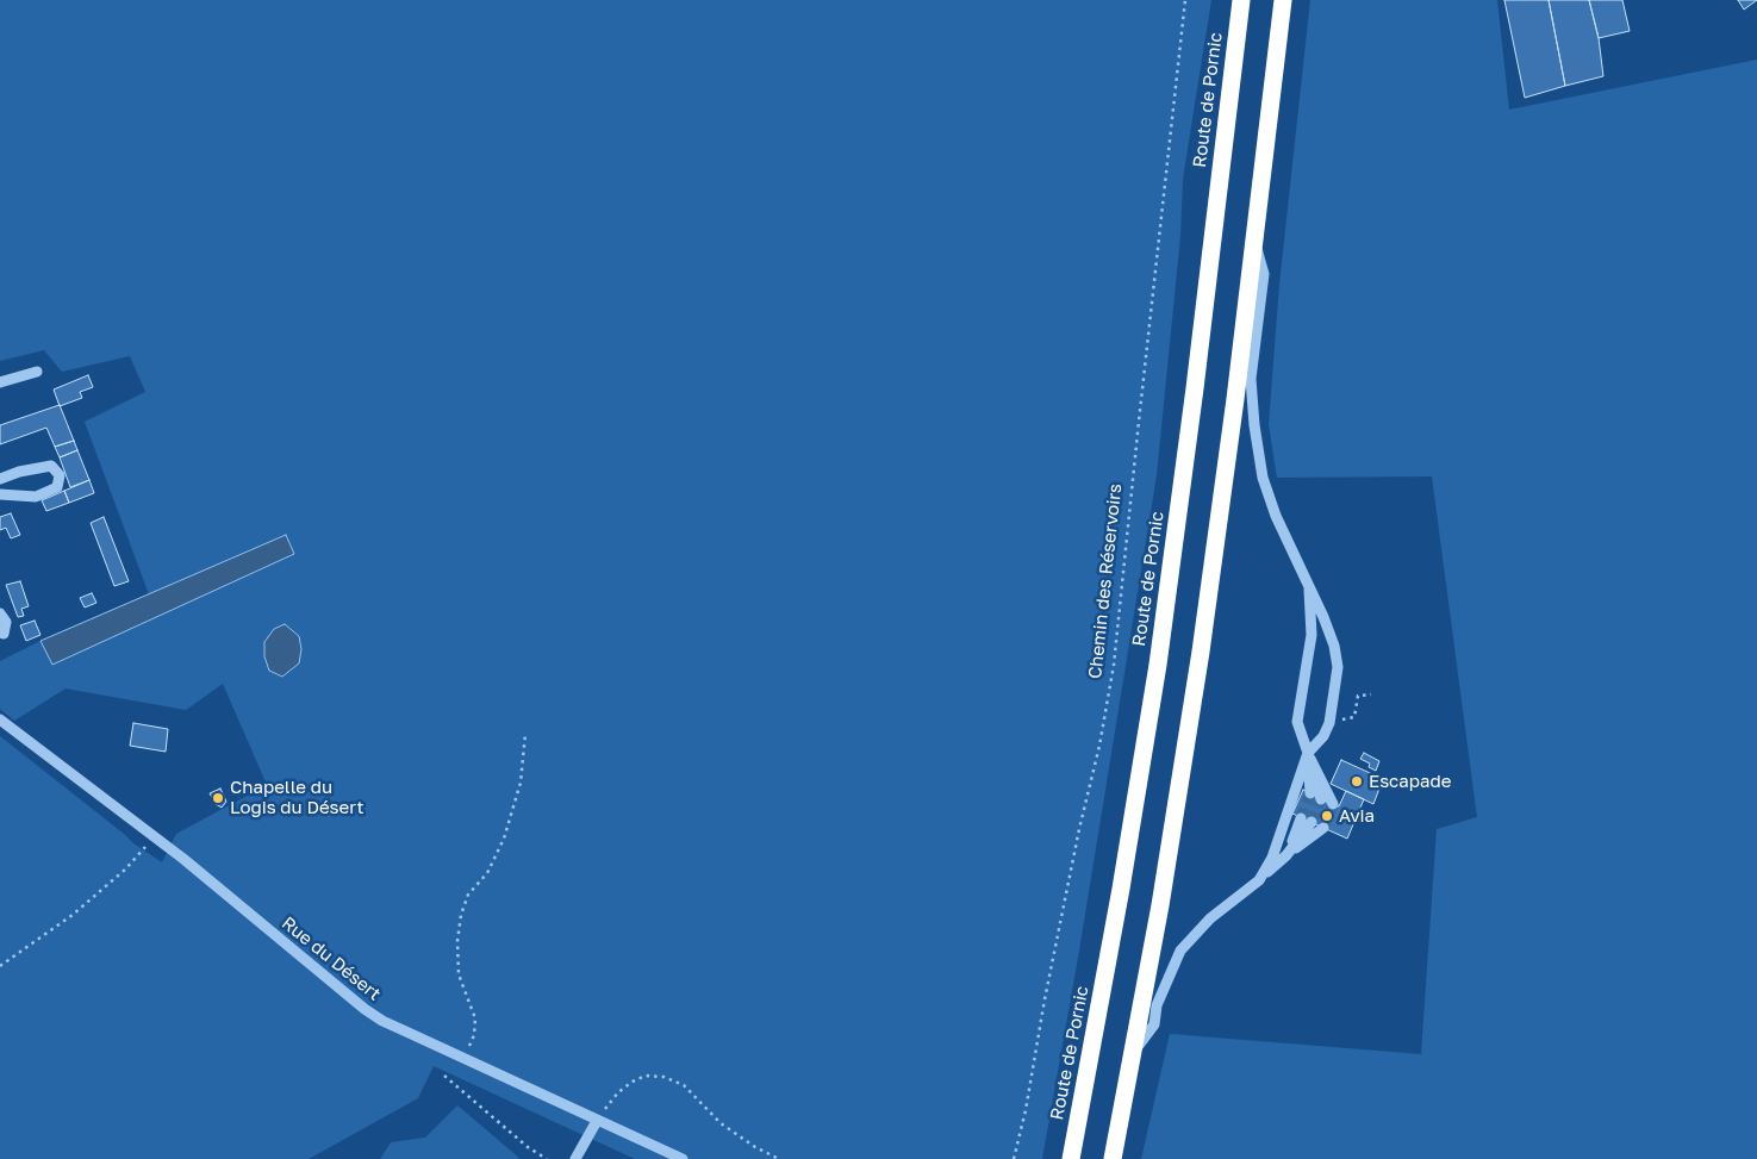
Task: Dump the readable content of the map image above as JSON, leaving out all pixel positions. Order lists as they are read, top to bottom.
{
  "streets": {
    "highway": ["Route de Pornic"],
    "street": ["Rue du Désert"],
    "path": ["Chemin des Réservoirs"]
  },
  "places": ["Escapade", "Chapelle du Logis du Désert", "Avia"]
}
